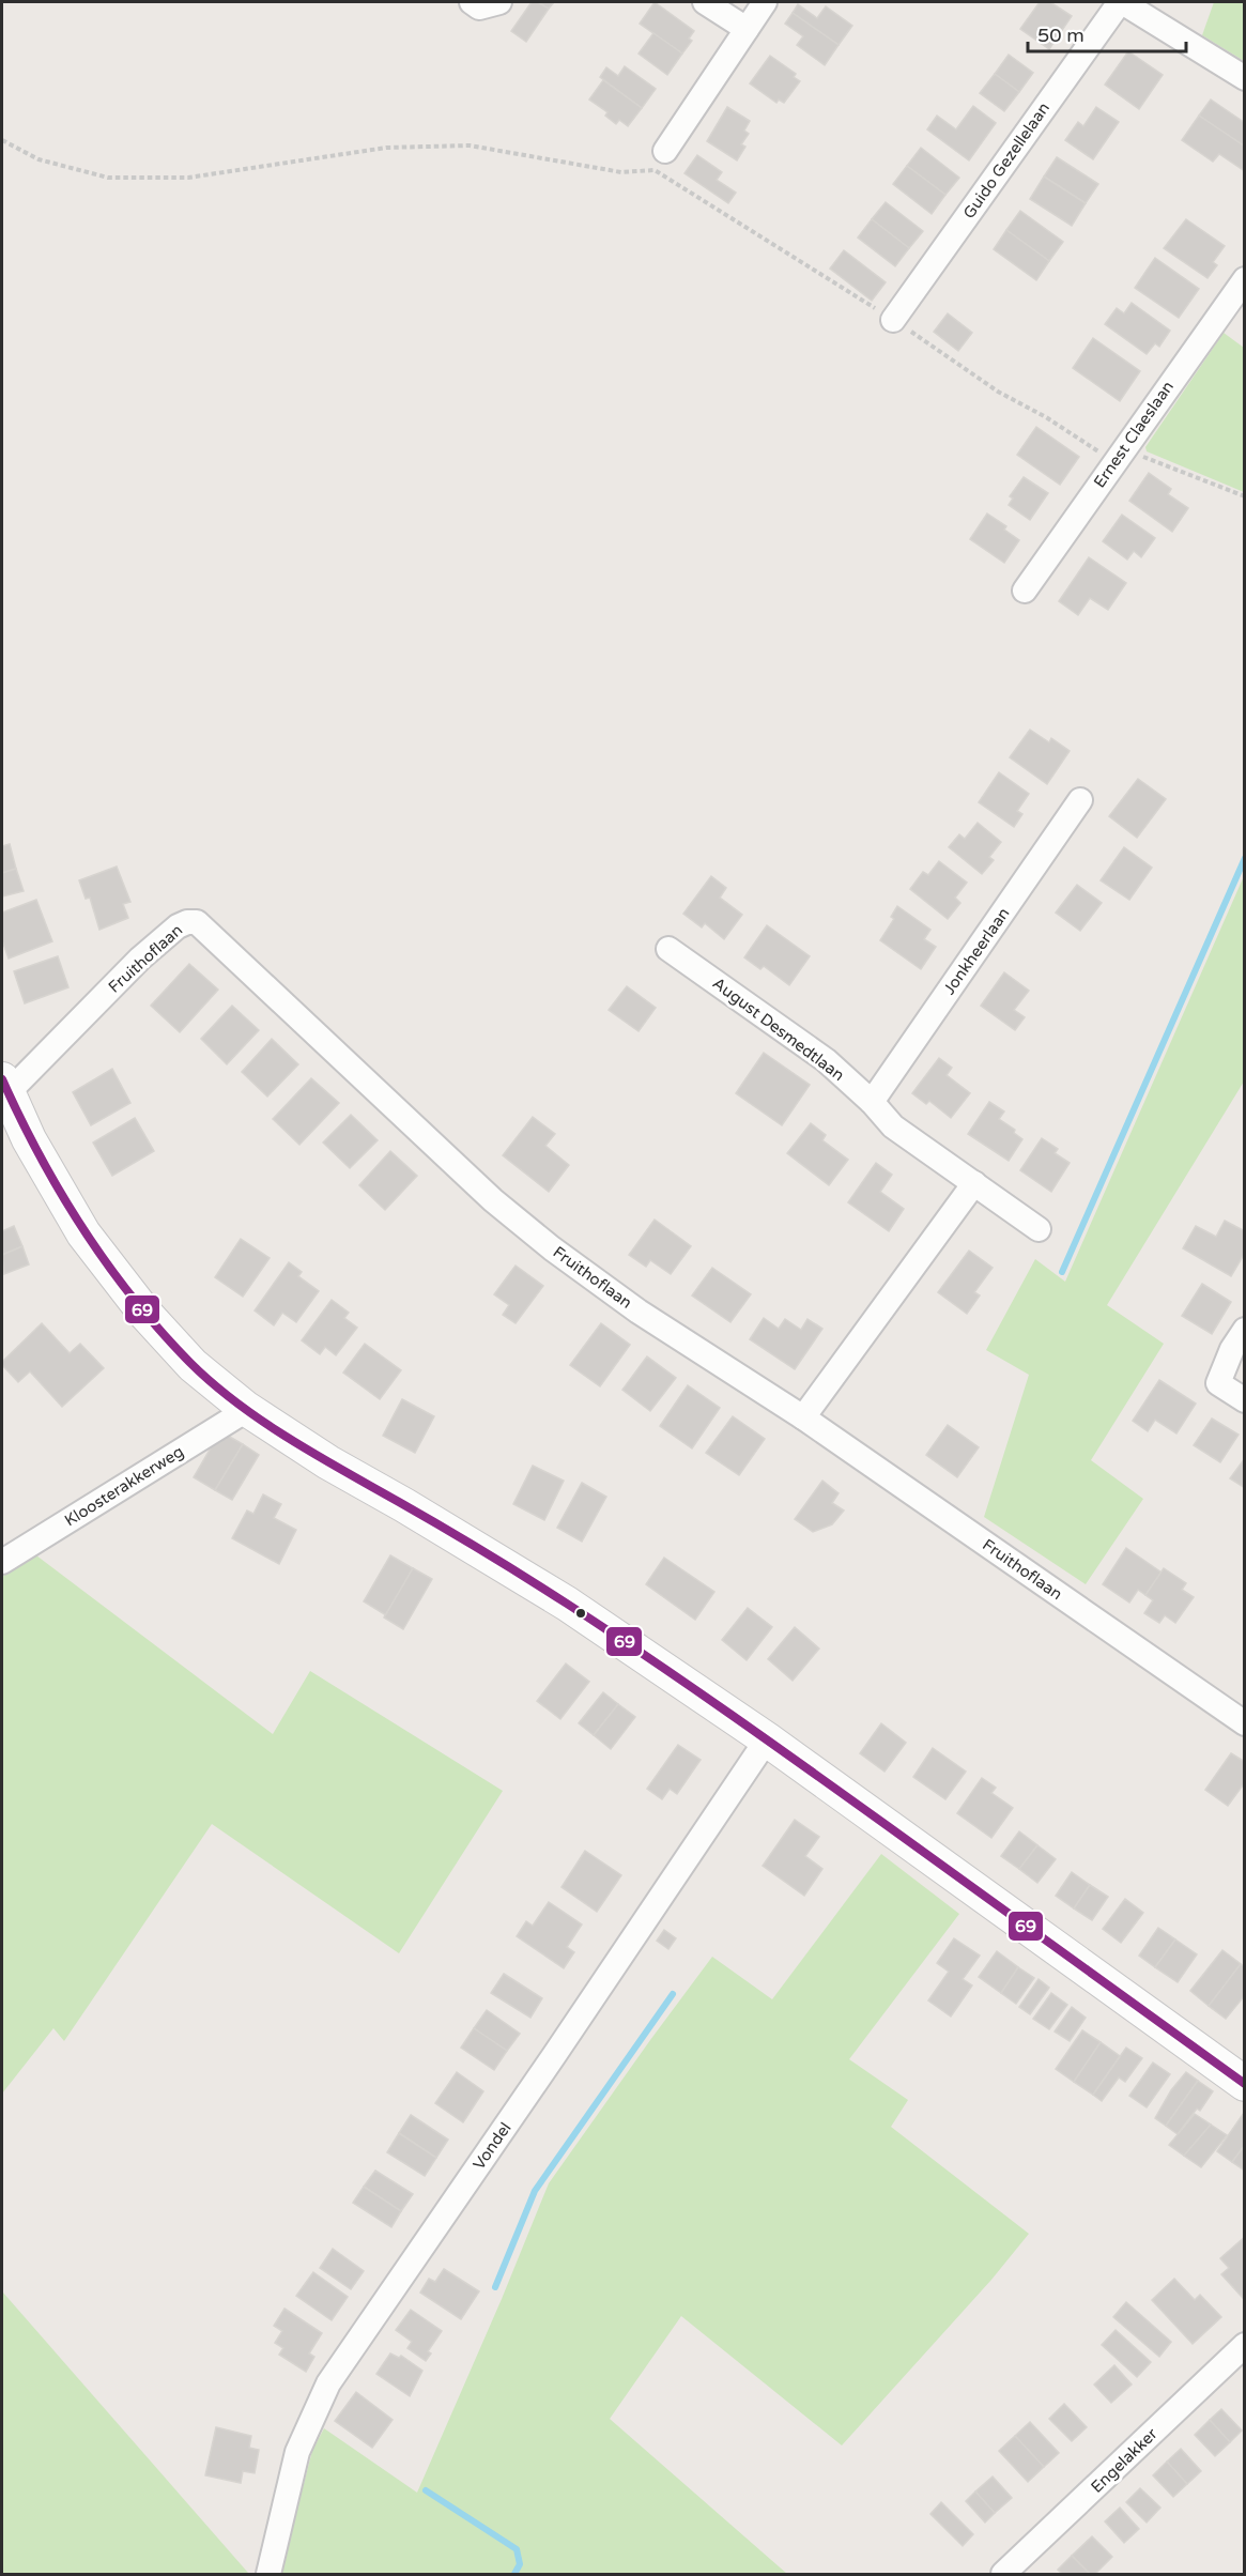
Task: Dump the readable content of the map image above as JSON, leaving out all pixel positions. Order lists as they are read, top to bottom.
{
  "streets": {
    "street": [
      "Guido Gezellelaan",
      "Ernest Claeslaan",
      "Jonkheerlaan",
      "Fruithoflaan",
      "August Desmedtlaan",
      "Kloosterakkerweg",
      "Vondel",
      "Engelakker"
    ]
  },
  "crossings": [
    ["Jonkheerlaan", "August Desmedtlaan"]
  ],
  "lines": ["transit line 69"],
  "scale_bar": "50 m"
}
